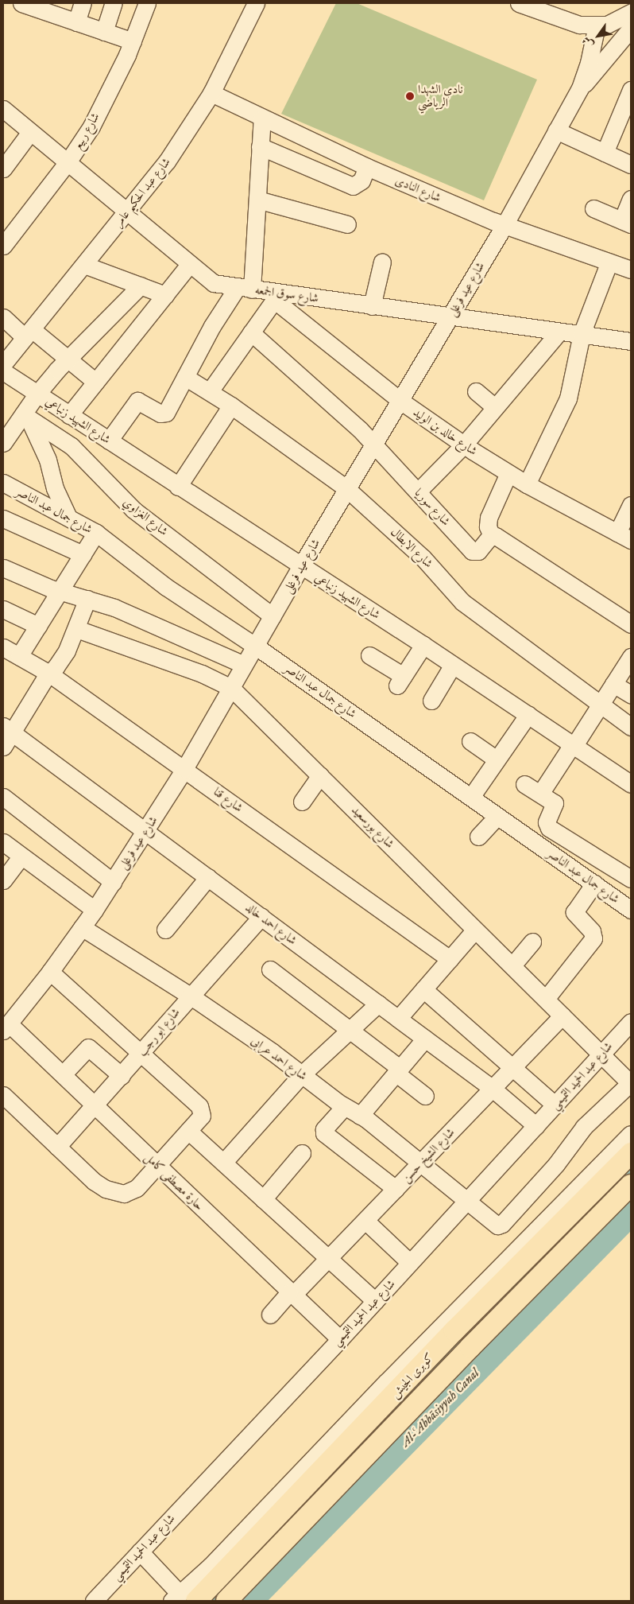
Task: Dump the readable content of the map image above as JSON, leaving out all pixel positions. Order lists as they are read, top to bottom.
{
  "streets": {
    "main road": ["كوبرى الجيش"],
    "street": [
      "شارع ربيع",
      "شارع النادى",
      "شارع عبد الحكيم عامر",
      "شارع عيد فرغلى",
      "شارع سوق الجمعه",
      "شارع الشهيد زنباعي",
      "شارع خالد بن الوليد",
      "شارع سوريا",
      "شارع جمال عبد الناصر",
      "شارع الغزاوي",
      "شارع الابطال",
      "شارع قنا",
      "شارع بورسعيد",
      "شارع احمد خالد",
      "شارع ابو رجب",
      "شارع احمد عرابى",
      "شارع عبد الحميد التميمي",
      "شارع الشيخ حسن",
      "حارة مصطفى كامل"
    ]
  },
  "crossings": [
    ["شارع ربيع", "شارع سوق الجمعه"],
    ["شارع النادى", "شارع عبد الحكيم عامر"],
    ["شارع النادى", "شارع عيد فرغلى"],
    ["شارع عبد الحكيم عامر", "شارع سوق الجمعه"],
    ["شارع عيد فرغلى", "شارع سوق الجمعه"],
    ["شارع عيد فرغلى", "شارع الشهيد زنباعي"],
    ["شارع عيد فرغلى", "شارع خالد بن الوليد"],
    ["شارع عيد فرغلى", "شارع سوريا"],
    ["شارع عيد فرغلى", "شارع جمال عبد الناصر"],
    ["شارع عيد فرغلى", "شارع الغزاوي"],
    ["شارع عيد فرغلى", "شارع الابطال"],
    ["شارع عيد فرغلى", "شارع قنا"],
    ["شارع عيد فرغلى", "شارع بورسعيد"],
    ["شارع عيد فرغلى", "شارع احمد خالد"],
    ["شارع عيد فرغلى", "شارع احمد عرابى"],
    ["شارع عيد فرغلى", "حارة مصطفى كامل"],
    ["شارع سوق الجمعه", "شارع خالد بن الوليد"],
    ["شارع بورسعيد", "شارع احمد عرابى"],
    ["شارع بورسعيد", "شارع عبد الحميد التميمي"],
    ["شارع بورسعيد", "شارع الشيخ حسن"],
    ["شارع احمد خالد", "شارع ابو رجب"],
    ["شارع احمد خالد", "شارع عبد الحميد التميمي"],
    ["شارع احمد خالد", "شارع الشيخ حسن"],
    ["شارع ابو رجب", "شارع احمد عرابى"],
    ["شارع ابو رجب", "حارة مصطفى كامل"],
    ["شارع احمد عرابى", "شارع عبد الحميد التميمي"],
    ["شارع احمد عرابى", "شارع الشيخ حسن"],
    ["شارع عبد الحميد التميمي", "حارة مصطفى كامل"],
    ["شارع الشيخ حسن", "حارة مصطفى كامل"]
  ],
  "water": ["Al-ʿAbbāsiyyah Canal"],
  "places": ["نادي الشهدا الرياضي"],
  "north": "bottom left"
}
